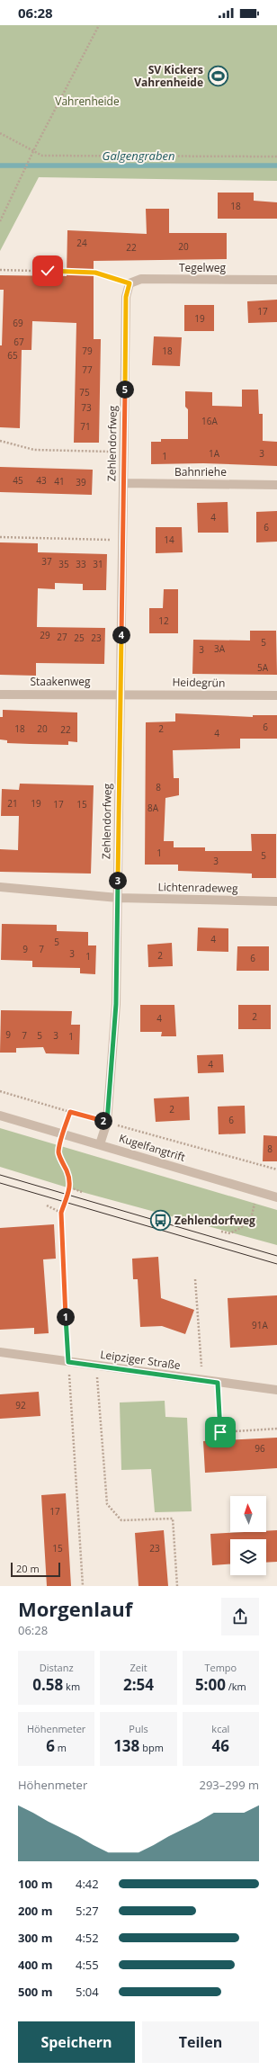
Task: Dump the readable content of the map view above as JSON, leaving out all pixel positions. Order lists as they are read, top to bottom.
{
  "streets": {
    "street": [
      "Tegelweg",
      "Zehlendorfweg",
      "Bahnriehe",
      "Staakenweg",
      "Heidegrün",
      "Lichtenradeweg",
      "Kugelfangtrift",
      "Leipziger Straße"
    ]
  },
  "crossings": [
    ["Tegelweg", "Zehlendorfweg"],
    ["Zehlendorfweg", "Bahnriehe"],
    ["Zehlendorfweg", "Staakenweg"],
    ["Zehlendorfweg", "Heidegrün"],
    ["Zehlendorfweg", "Lichtenradeweg"],
    ["Zehlendorfweg", "Kugelfangtrift"],
    ["Staakenweg", "Heidegrün"]
  ],
  "water": ["Galgengraben"],
  "parks": ["Vahrenheide"],
  "places": {
    "sports": ["SV Kickers Vahrenheide"],
    "bus stop": ["Zehlendorfweg"]
  },
  "house_numbers": [
    "18",
    "24",
    "20",
    "22",
    "17",
    "19",
    "69",
    "67",
    "79",
    "18",
    "65",
    "77",
    "75",
    "73",
    "16A",
    "71",
    "1A",
    "3",
    "1",
    "45",
    "43",
    "41",
    "39",
    "4",
    "6",
    "14",
    "37",
    "35",
    "33",
    "31",
    "12",
    "29",
    "27",
    "25",
    "23",
    "5",
    "3A",
    "3",
    "5A",
    "6",
    "18",
    "20",
    "2",
    "22",
    "4",
    "8",
    "21",
    "19",
    "17",
    "15",
    "8A",
    "1",
    "5",
    "3",
    "4",
    "5",
    "9",
    "7",
    "3",
    "2",
    "1",
    "6",
    "2",
    "4",
    "9",
    "7",
    "5",
    "3",
    "1",
    "4",
    "2",
    "6",
    "8",
    "91A",
    "92",
    "96",
    "17",
    "15",
    "23"
  ],
  "scale_bar": "20 m",
  "north": "top",
  "page": {
    "status": "06:28",
    "pins": [
      "5",
      "4",
      "3",
      "2",
      "1"
    ],
    "scale": "20 m",
    "heading": ["Morgenlauf", "06:28"],
    "stats": [
      ["Distanz", "0.58 km"],
      ["Zeit", "2:54"],
      ["Tempo", "5:00 /km"],
      ["Höhenmeter", "6 m"],
      ["Puls", "138 bpm"],
      ["kcal", "46"]
    ],
    "chart": ["Höhenmeter", "293–299 m"],
    "list": [
      {
        "name": "100 m",
        "note": "4:42"
      },
      {
        "name": "200 m",
        "note": "5:27"
      },
      {
        "name": "300 m",
        "note": "4:52"
      },
      {
        "name": "400 m",
        "note": "4:55"
      },
      {
        "name": "500 m",
        "note": "5:04"
      }
    ],
    "buttons": ["Speichern", "Teilen"]
  }
}
